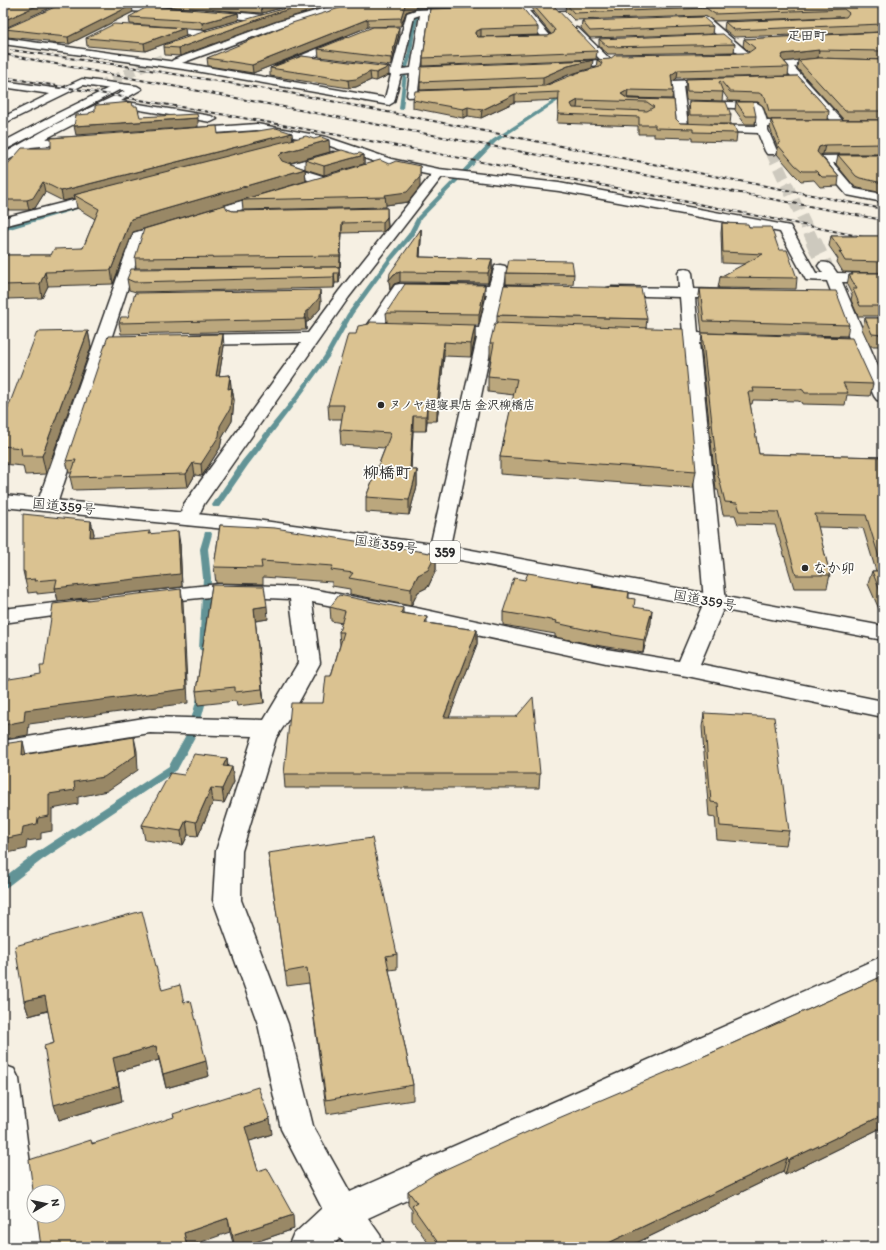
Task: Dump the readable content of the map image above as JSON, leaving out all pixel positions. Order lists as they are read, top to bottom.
{
  "streets": {
    "main road": ["国道359号", "359"]
  },
  "districts": ["疋田町", "柳橋町"],
  "places": ["ヌノヤ超寝具店 金沢柳橋店", "なか卯"],
  "north": "right"
}
